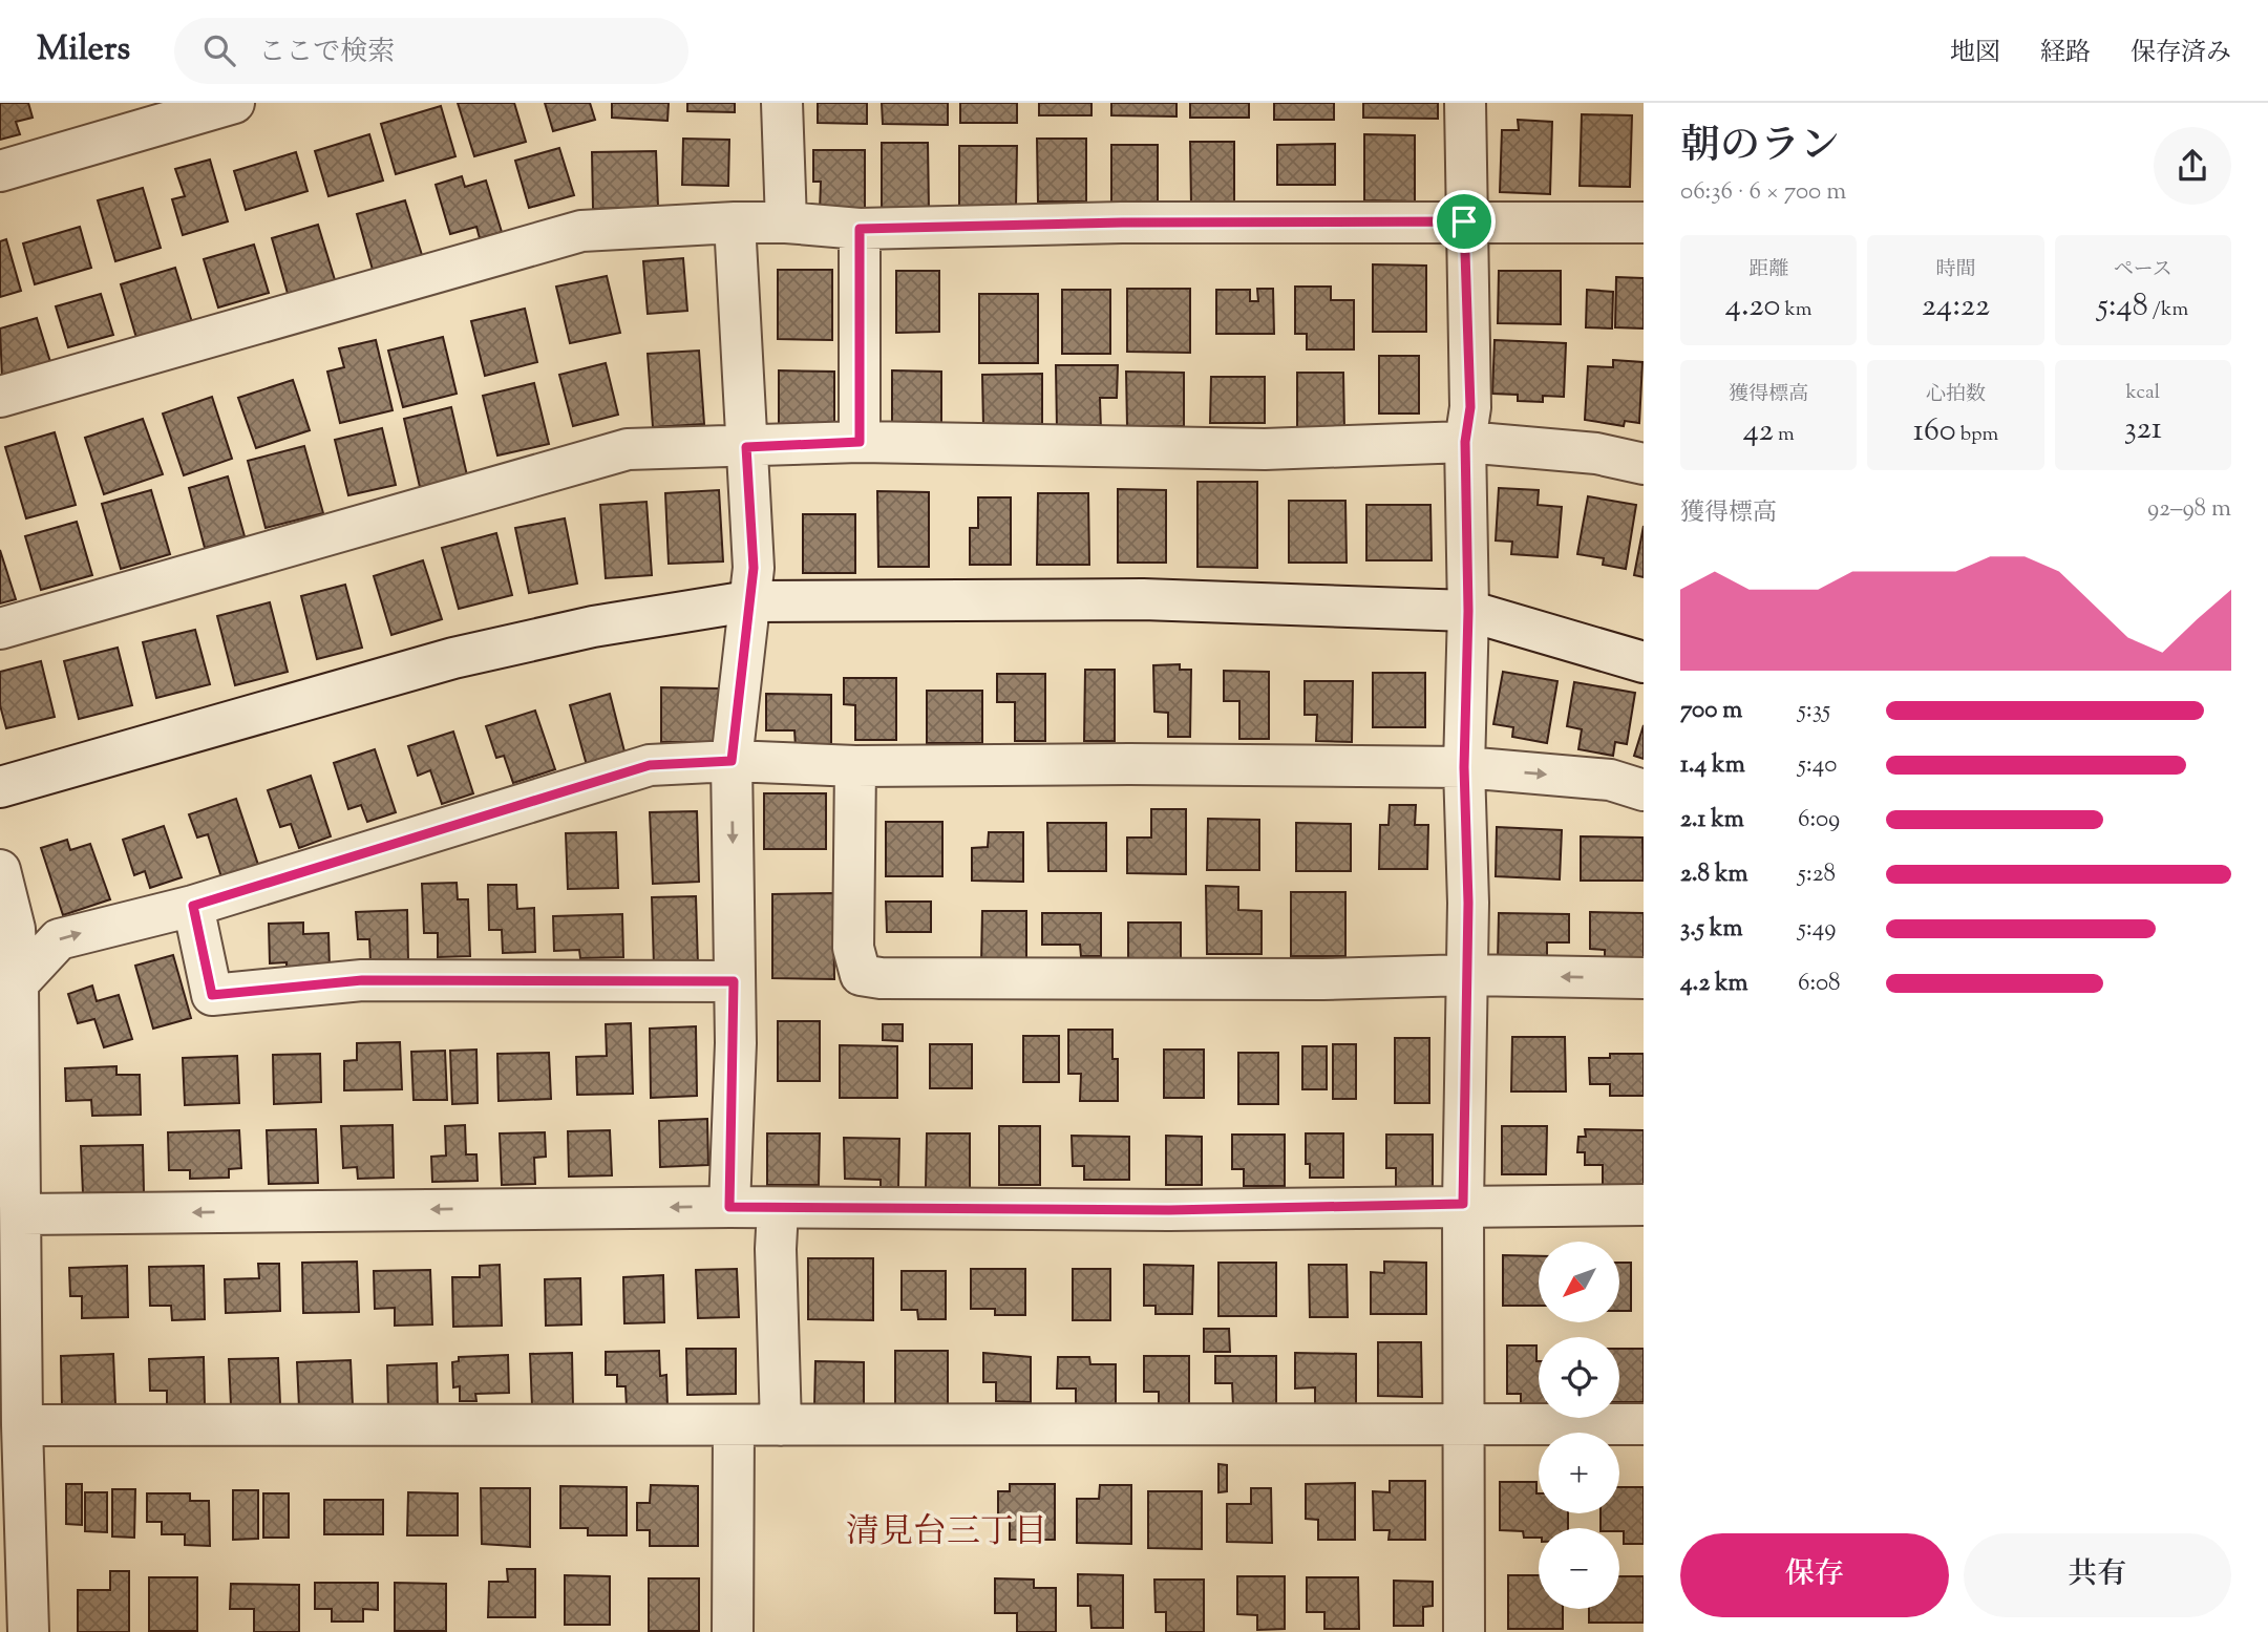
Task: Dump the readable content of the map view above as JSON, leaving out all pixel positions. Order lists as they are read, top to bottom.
{
  "districts": ["清見台三丁目"],
  "north": "bottom left",
  "page": {
    "header": "Milers",
    "search": "ここで検索",
    "nav": ["地図", "経路", "保存済み"],
    "heading": ["朝のラン", "06:36 · 6 × 700 m"],
    "stats": [
      ["距離", "4.20 km"],
      ["時間", "24:22"],
      ["ペース", "5:48 /km"],
      ["獲得標高", "42 m"],
      ["心拍数", "160 bpm"],
      ["kcal", "321"]
    ],
    "chart": ["獲得標高", "92–98 m"],
    "list": [
      {
        "name": "700 m",
        "note": "5:35"
      },
      {
        "name": "1.4 km",
        "note": "5:40"
      },
      {
        "name": "2.1 km",
        "note": "6:09"
      },
      {
        "name": "2.8 km",
        "note": "5:28"
      },
      {
        "name": "3.5 km",
        "note": "5:49"
      },
      {
        "name": "4.2 km",
        "note": "6:08"
      }
    ],
    "map_buttons": ["+", "−"],
    "buttons": ["保存", "共有"]
  }
}
